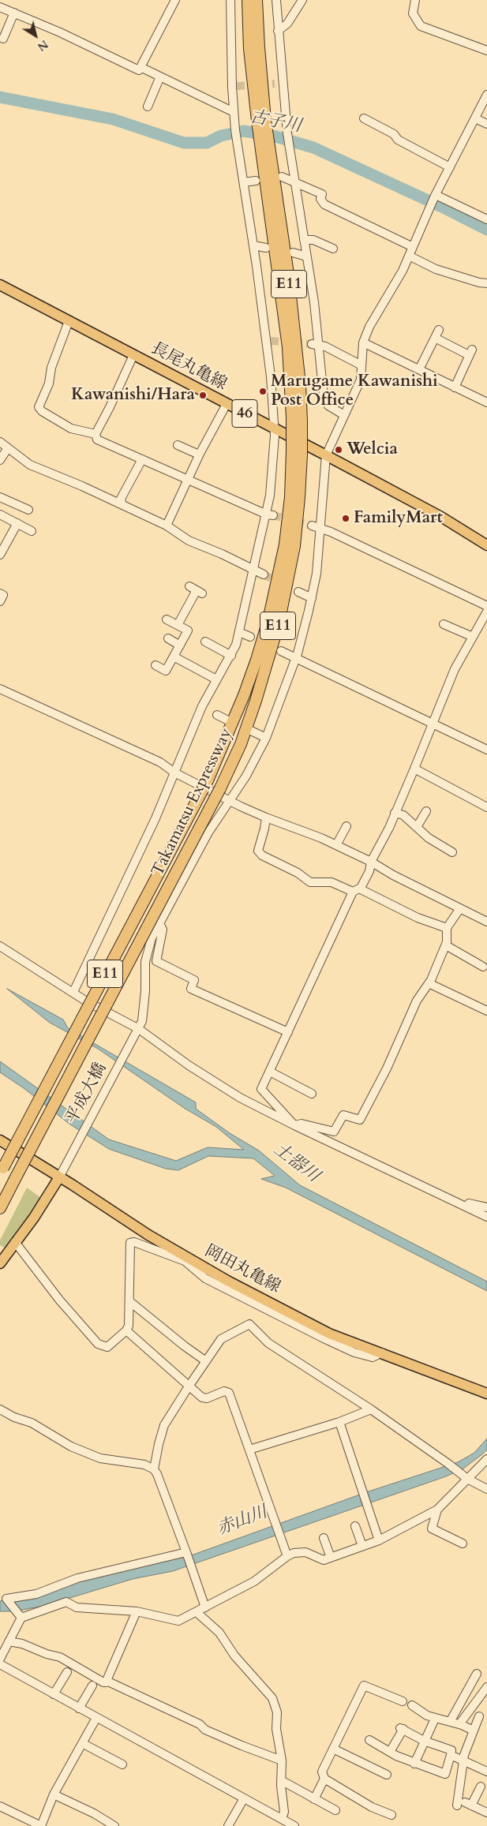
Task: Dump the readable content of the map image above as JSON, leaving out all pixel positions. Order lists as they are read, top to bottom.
{
  "streets": {
    "highway": ["E11", "Takamatsu Expressway"],
    "main road": ["長尾丸亀線", "46", "岡田丸亀線"],
    "street": ["平成大橋"]
  },
  "crossings": [
    ["長尾丸亀線", "平成大橋"],
    ["平成大橋", "岡田丸亀線"]
  ],
  "water": ["古子川", "土器川", "赤山川"],
  "places": [
    "Marugame Kawanishi Post Office",
    "Kawanishi/Hara",
    "Welcia",
    "FamilyMart"
  ],
  "north": "bottom right"
}
